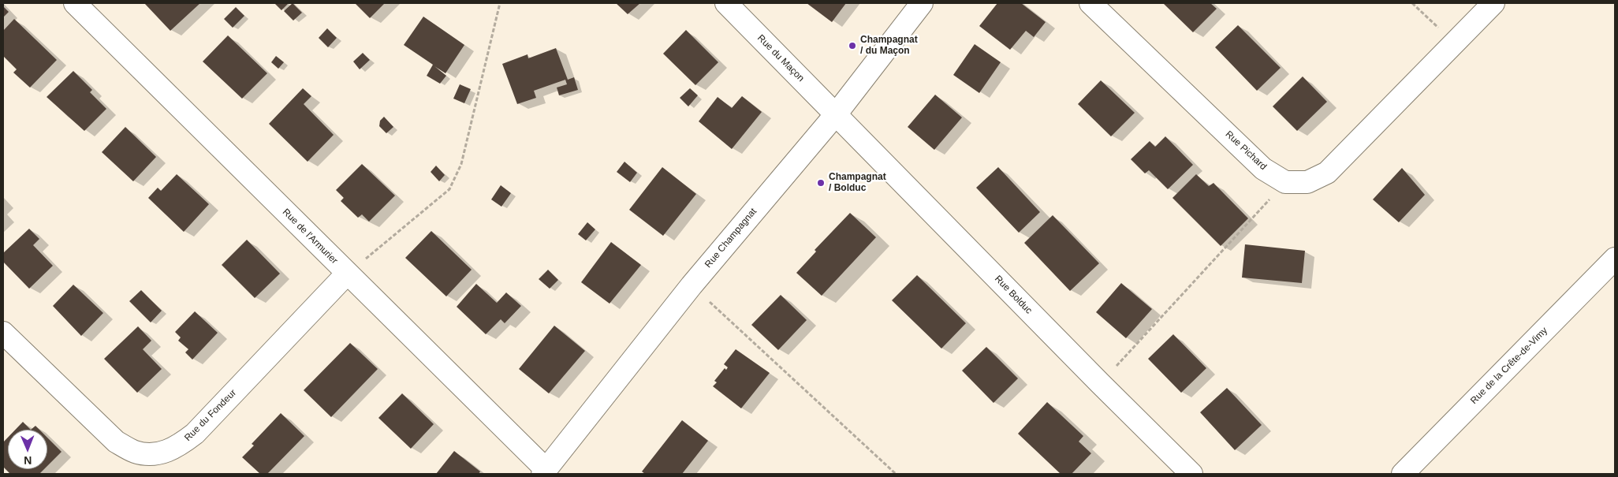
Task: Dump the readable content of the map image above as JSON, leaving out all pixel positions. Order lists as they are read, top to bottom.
{
  "streets": {
    "street": [
      "Rue du Maçon",
      "Rue Pichard",
      "Rue de l'Armurier",
      "Rue Champagnat",
      "Rue Bolduc",
      "Rue de la Crête-de-Vimy",
      "Rue du Fondeur"
    ]
  },
  "crossings": [
    ["Rue du Maçon", "Rue Champagnat"],
    ["Rue du Maçon", "Rue Bolduc"],
    ["Rue de l'Armurier", "Rue Champagnat"],
    ["Rue de l'Armurier", "Rue du Fondeur"],
    ["Rue Champagnat", "Rue Bolduc"]
  ],
  "places": ["Champagnat / du Maçon", "Champagnat / Bolduc"],
  "north": "bottom"
}
